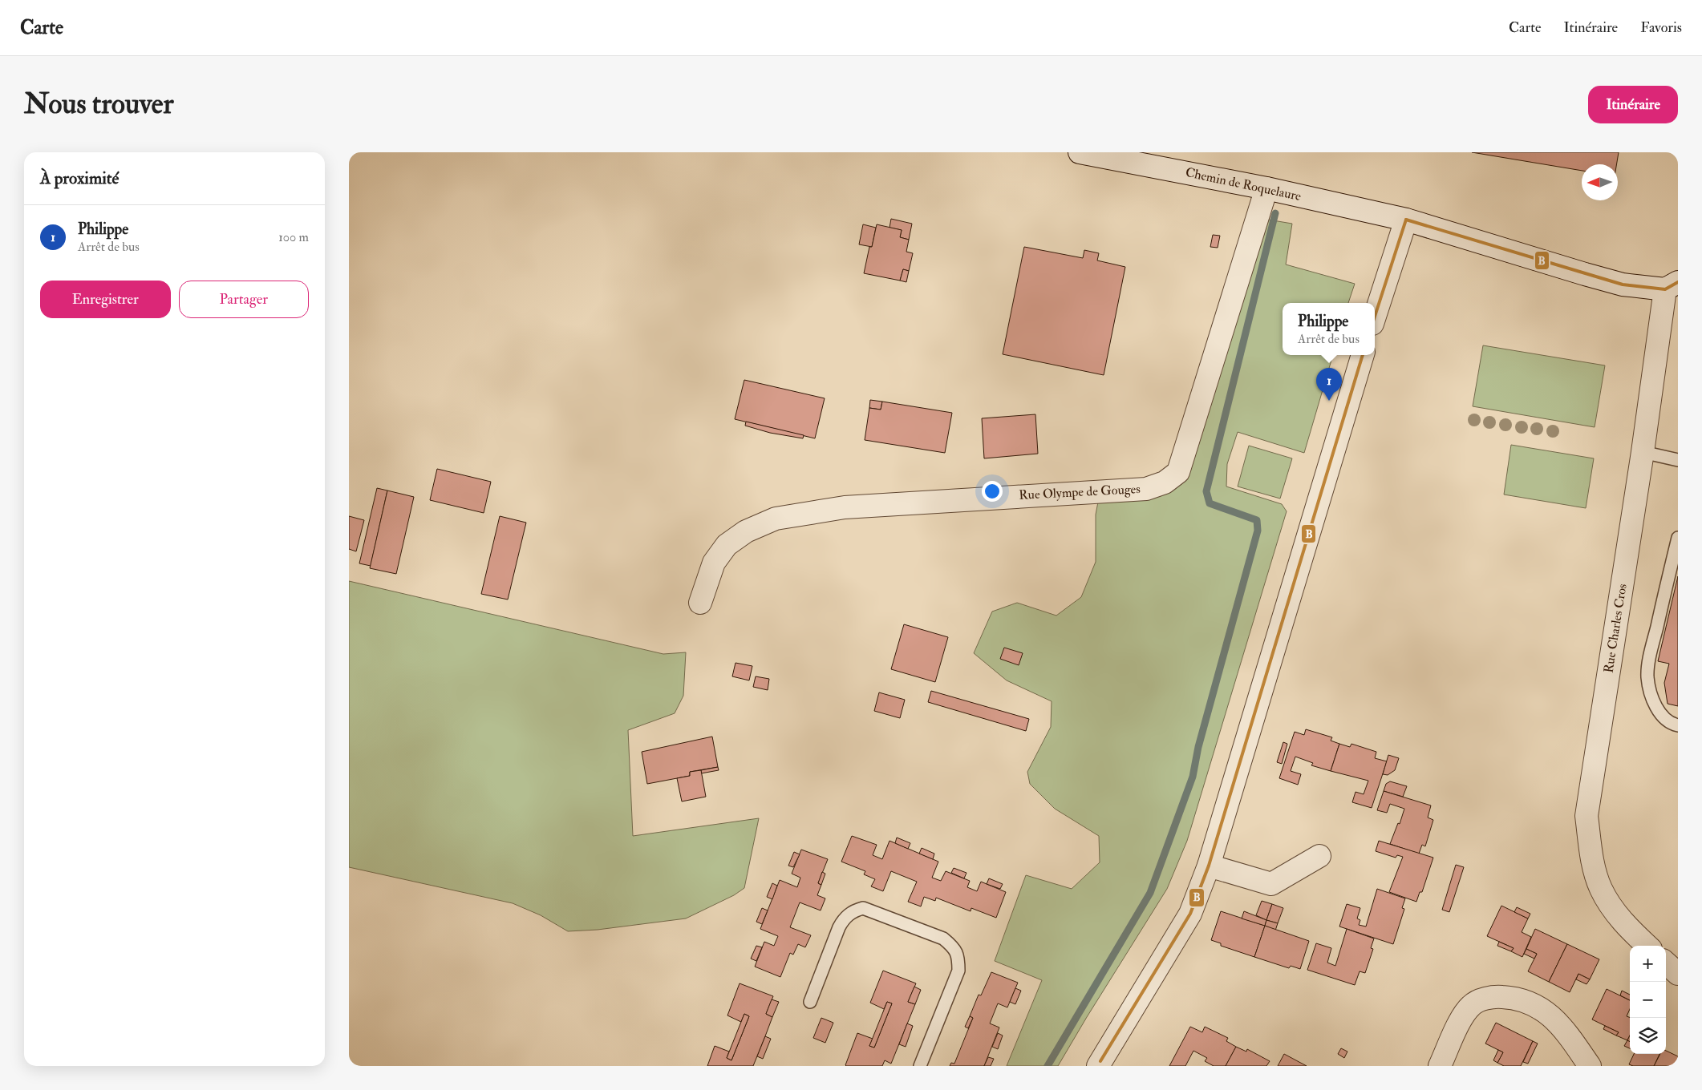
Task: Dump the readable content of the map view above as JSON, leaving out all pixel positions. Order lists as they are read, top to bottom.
{
  "streets": {
    "street": ["Chemin de Roquelaure", "Rue Olympe de Gouges", "Rue Charles Cros"]
  },
  "crossings": [
    ["Chemin de Roquelaure", "Rue Olympe de Gouges"],
    ["Chemin de Roquelaure", "Rue Charles Cros"]
  ],
  "lines": ["transit line B"],
  "north": "left",
  "page": {
    "header": "Carte",
    "nav": ["Carte", "Itinéraire", "Favoris"],
    "buttons": [
      "Itinéraire",
      ["Enregistrer", "Partager"]
    ],
    "title": "Nous trouver",
    "heading": "À proximité",
    "list": [
      {
        "mark": "1",
        "name": "Philippe",
        "note": "Arrêt de bus",
        "value": "100 m"
      }
    ],
    "popup": ["Philippe", "Arrêt de bus"],
    "pins": "1",
    "map_buttons": ["+", "−"]
  }
}
